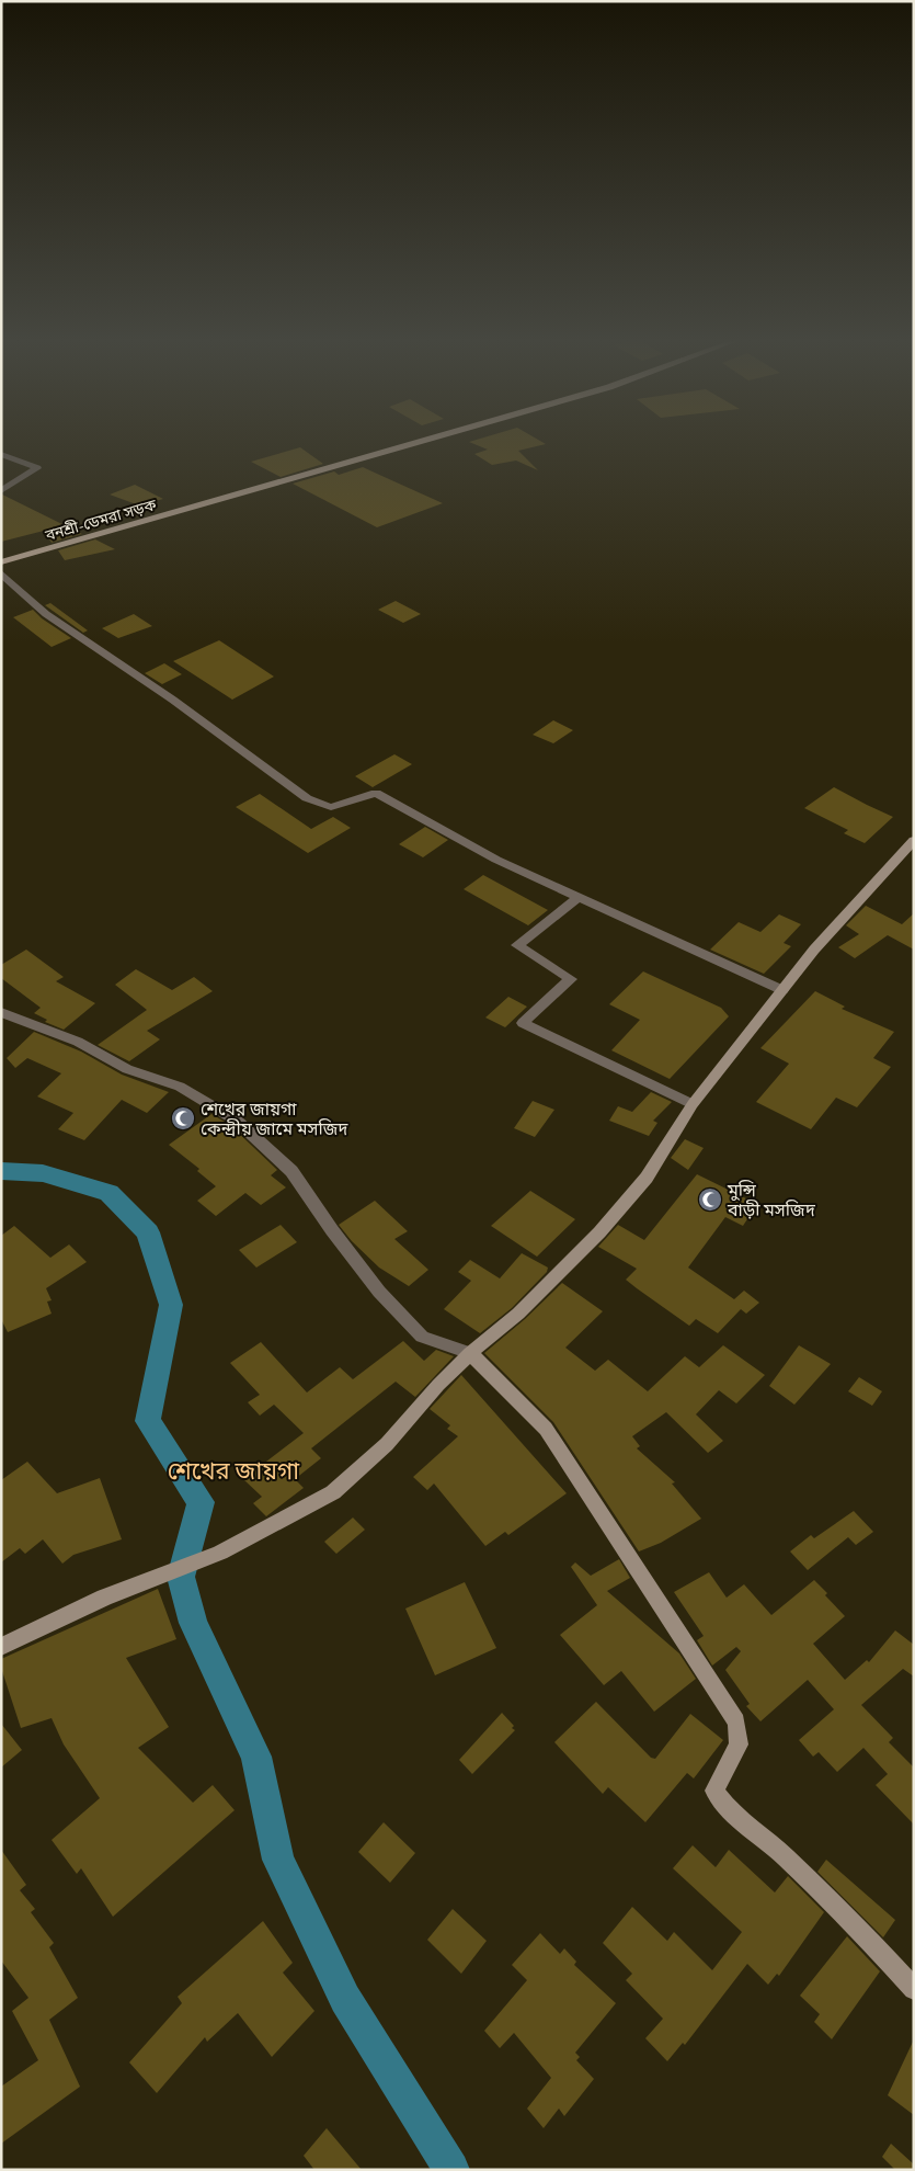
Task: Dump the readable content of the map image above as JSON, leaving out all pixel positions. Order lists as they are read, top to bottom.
{
  "streets": {
    "main road": ["বনশ্রী-ডেমরা সড়ক"]
  },
  "districts": ["শেখের জায়গা"],
  "places": {
    "mosque": ["শেখের জায়গা কেন্দ্রীয় জামে মসজিদ", "মুন্সি বাড়ী মসজিদ"]
  }
}
